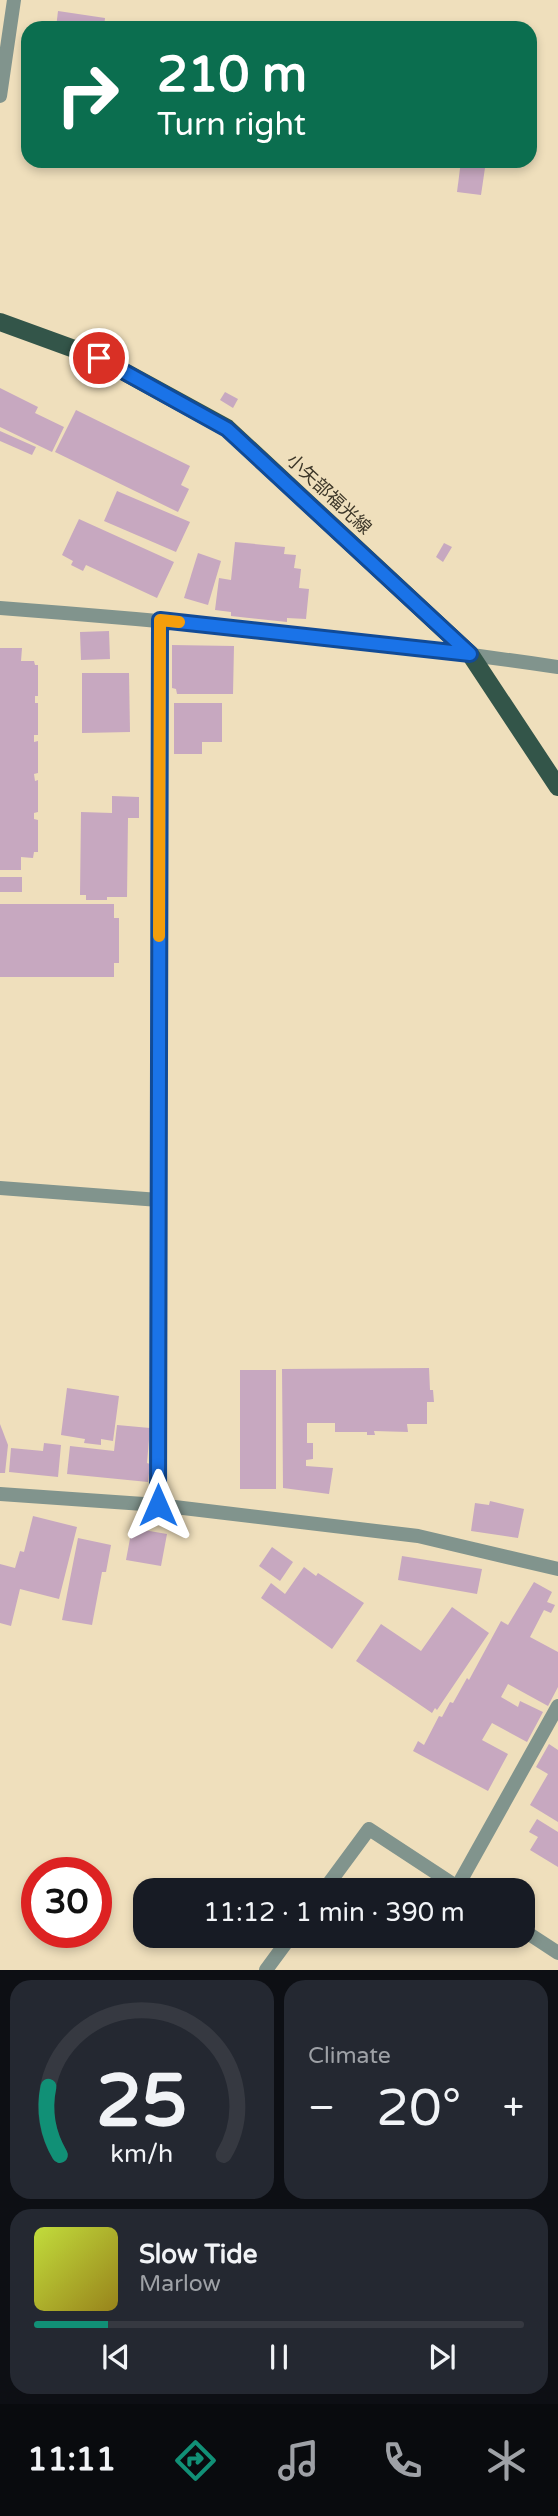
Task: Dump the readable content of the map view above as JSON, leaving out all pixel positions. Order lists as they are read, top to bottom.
{
  "streets": {
    "main road": ["小矢部福光線"]
  },
  "page": {
    "turn": ["210 m", "Turn right"],
    "limit": "30",
    "trip": "11:12 · 1 min · 390 m",
    "tile": "Climate",
    "heat": ["−", "20°", "+"],
    "song": ["Slow Tide", "Marlow"],
    "tabs": "11:11",
    "gauge": ["25", "km/h"]
  }
}
